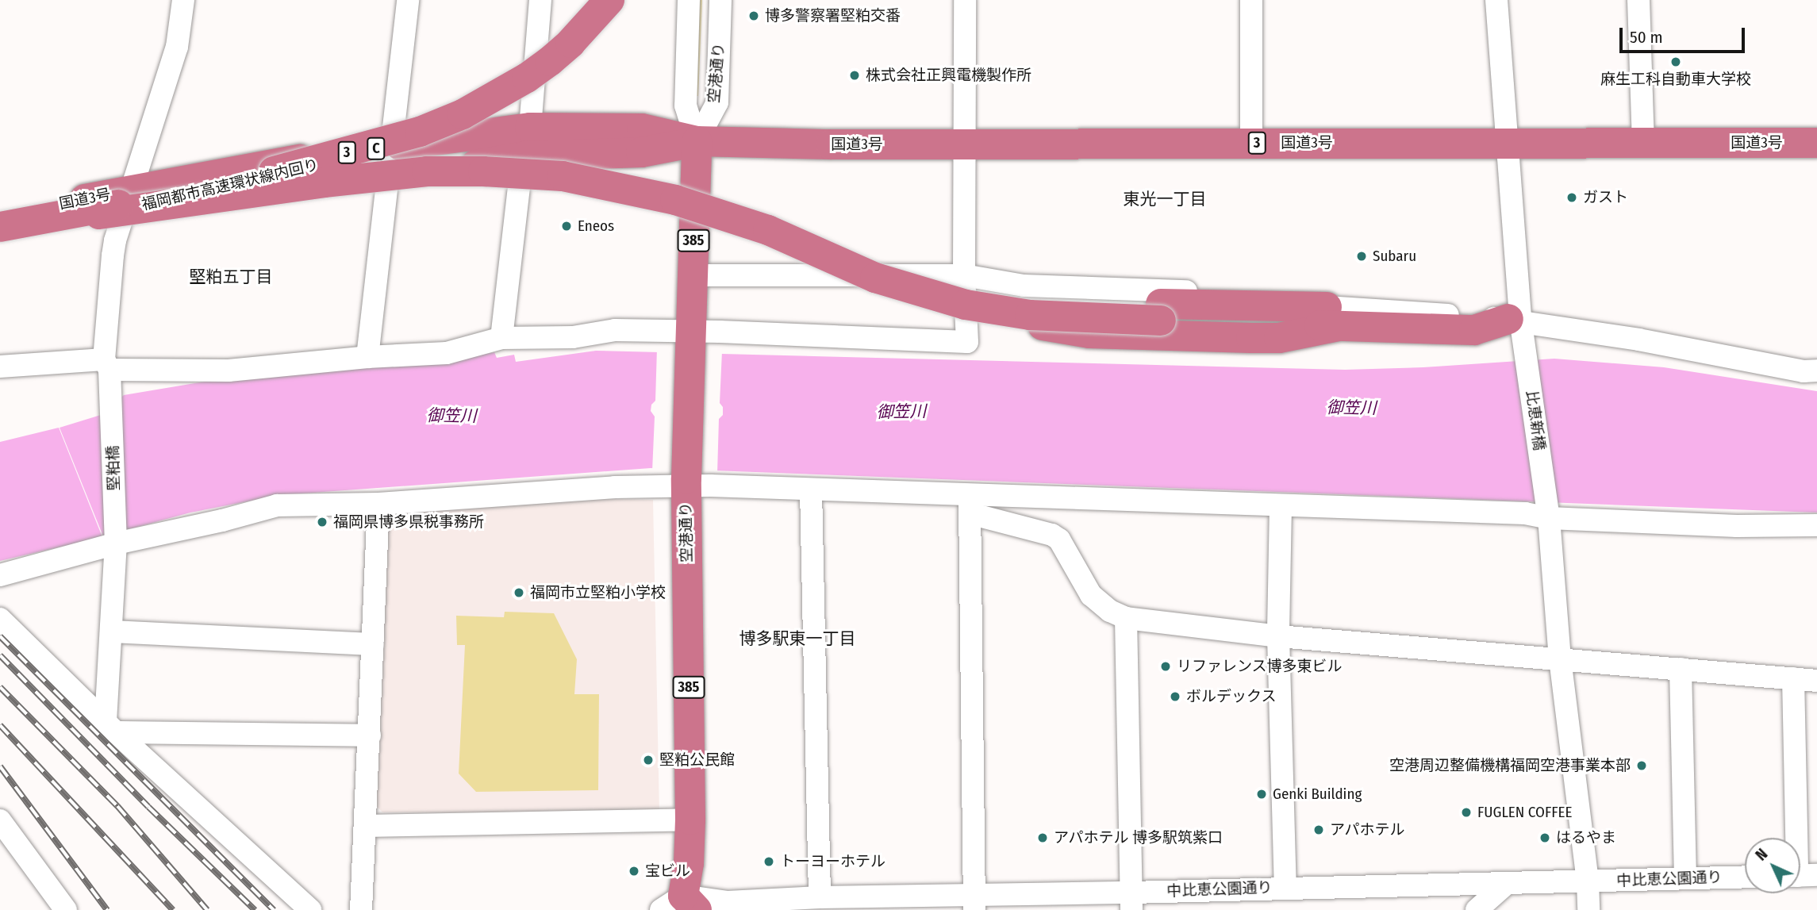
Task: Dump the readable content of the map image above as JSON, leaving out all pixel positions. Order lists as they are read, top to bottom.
{
  "streets": {
    "highway": [
      "空港通り",
      "3",
      "国道3号",
      "C",
      "385"
    ],
    "street": ["比恵新橋", "堅粕橋", "中比恵公園通り"]
  },
  "crossings": [
    ["空港通り", "国道3号"],
    ["空港通り", "中比恵公園通り"],
    ["国道3号", "C"],
    ["国道3号", "比恵新橋"],
    ["国道3号", "堅粕橋"],
    ["C", "堅粕橋"],
    ["比恵新橋", "中比恵公園通り"]
  ],
  "districts": ["東光一丁目", "堅粕五丁目", "博多駅東一丁目"],
  "water": ["御笠川"],
  "places": [
    "博多警察署堅粕交番",
    "麻生工科自動車大学校",
    "株式会社正興電機製作所",
    "ガスト",
    "Eneos",
    "Subaru",
    "福岡県博多県税事務所",
    "福岡市立堅粕小学校",
    "リファレンス博多東ビル",
    "ボルデックス",
    "堅粕公民館",
    "空港周辺整備機構福岡空港事業本部",
    "Genki Building",
    "FUGLEN COFFEE",
    "アパホテル",
    "アパホテル 博多駅筑紫口",
    "はるやま",
    "トーヨーホテル",
    "宝ビル"
  ],
  "scale_bar": "50 m",
  "north": "top left"
}
